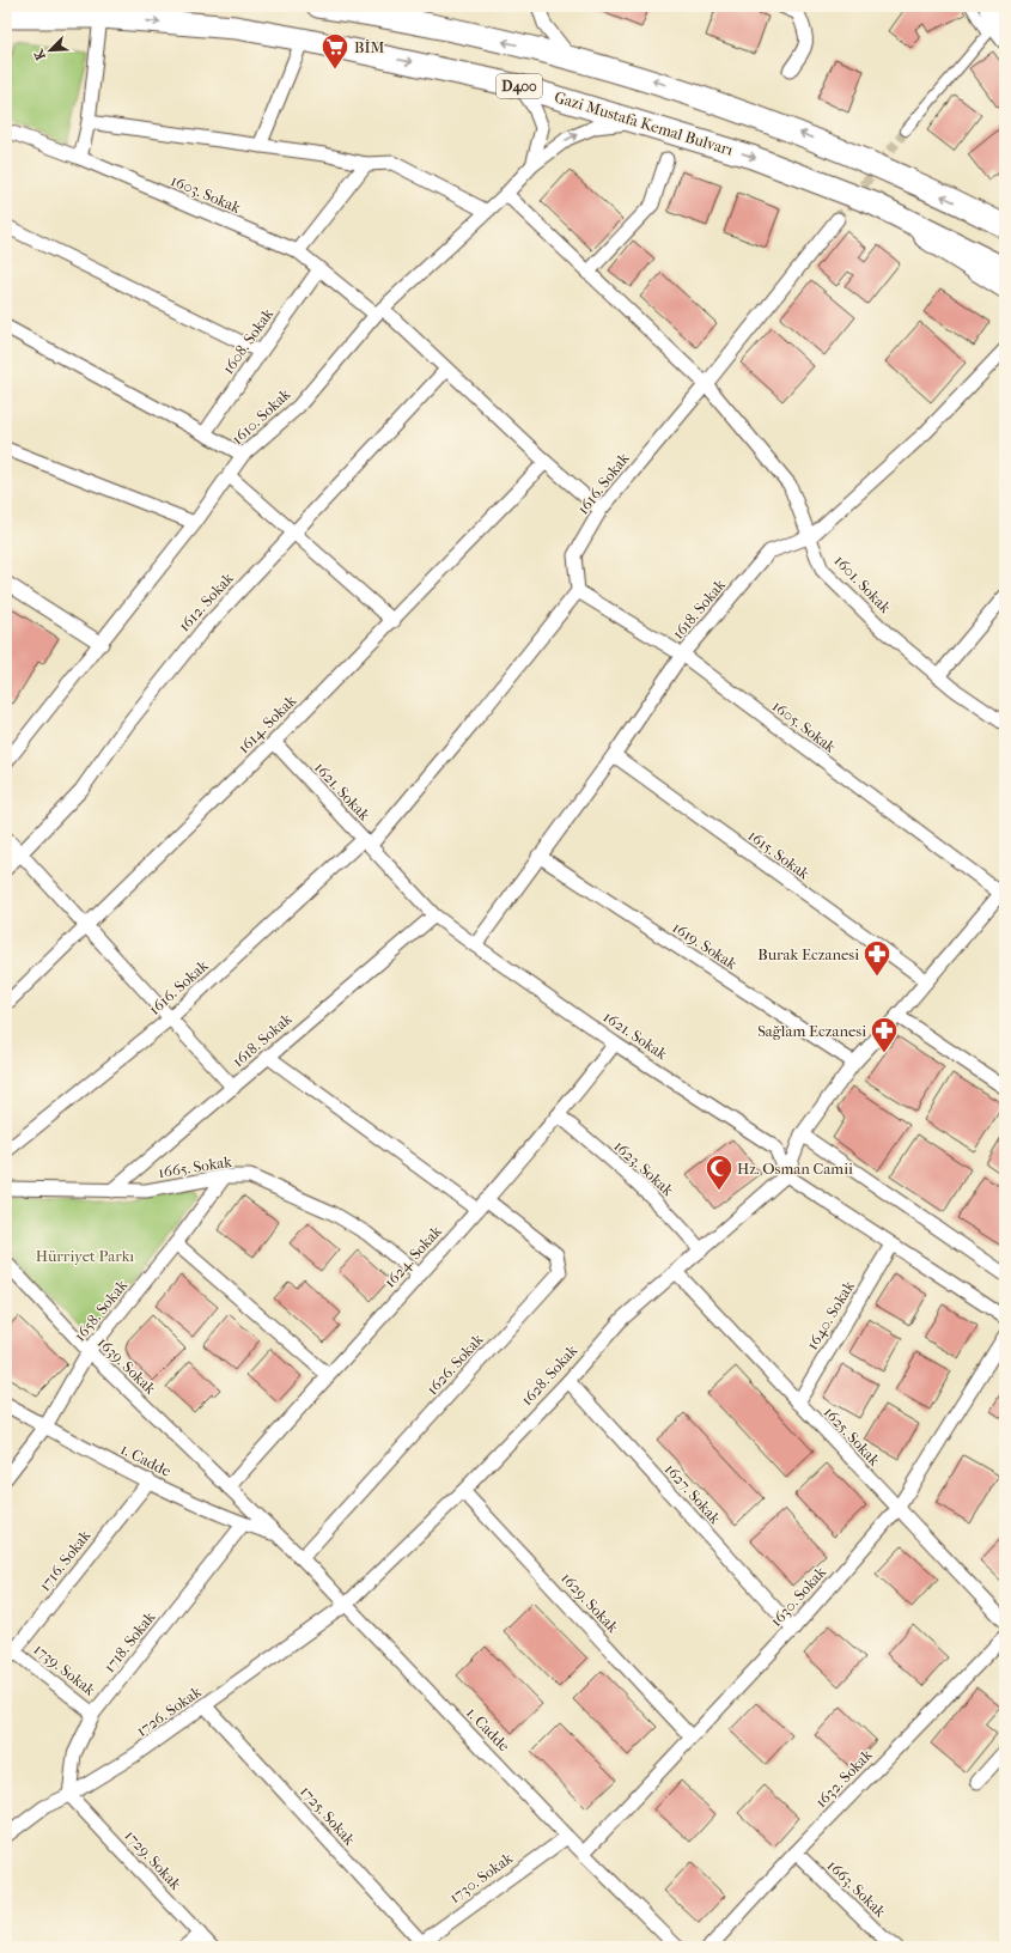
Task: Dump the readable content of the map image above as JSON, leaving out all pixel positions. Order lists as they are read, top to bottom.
{
  "streets": {
    "highway": ["D400", "Gazi Mustafa Kemal Bulvarı"],
    "street": [
      "1603. Sokak",
      "1608. Sokak",
      "1610. Sokak",
      "1616. Sokak",
      "1601. Sokak",
      "1612. Sokak",
      "1618. Sokak",
      "1614. Sokak",
      "1605. Sokak",
      "1621. Sokak",
      "1615. Sokak",
      "1619. Sokak",
      "1665. Sokak",
      "1623. Sokak",
      "1624. Sokak",
      "1658. Sokak",
      "1640. Sokak",
      "1626. Sokak",
      "1639. Sokak",
      "1628. Sokak",
      "1625. Sokak",
      "1. Cadde",
      "1627. Sokak",
      "1716. Sokak",
      "1630. Sokak",
      "1629. Sokak",
      "1718. Sokak",
      "1739. Sokak",
      "1726. Sokak",
      "1632. Sokak",
      "1725. Sokak",
      "1729. Sokak",
      "1730. Sokak",
      "1663. Sokak"
    ]
  },
  "crossings": [
    ["Gazi Mustafa Kemal Bulvarı", "1610. Sokak"],
    ["1603. Sokak", "1608. Sokak"],
    ["1603. Sokak", "1610. Sokak"],
    ["1603. Sokak", "1616. Sokak"],
    ["1603. Sokak", "1612. Sokak"],
    ["1603. Sokak", "1614. Sokak"],
    ["1610. Sokak", "1601. Sokak"],
    ["1616. Sokak", "1601. Sokak"],
    ["1616. Sokak", "1605. Sokak"],
    ["1616. Sokak", "1621. Sokak"],
    ["1601. Sokak", "1618. Sokak"],
    ["1618. Sokak", "1605. Sokak"],
    ["1618. Sokak", "1621. Sokak"],
    ["1618. Sokak", "1615. Sokak"],
    ["1618. Sokak", "1619. Sokak"],
    ["1618. Sokak", "1665. Sokak"],
    ["1614. Sokak", "1621. Sokak"],
    ["1621. Sokak", "1624. Sokak"],
    ["1621. Sokak", "1628. Sokak"],
    ["1665. Sokak", "1624. Sokak"],
    ["1665. Sokak", "1658. Sokak"],
    ["1623. Sokak", "1624. Sokak"],
    ["1623. Sokak", "1628. Sokak"],
    ["1624. Sokak", "1626. Sokak"],
    ["1624. Sokak", "1639. Sokak"],
    ["1624. Sokak", "1. Cadde"],
    ["1658. Sokak", "1639. Sokak"],
    ["1658. Sokak", "1. Cadde"],
    ["1640. Sokak", "1625. Sokak"],
    ["1626. Sokak", "1. Cadde"],
    ["1639. Sokak", "1. Cadde"],
    ["1628. Sokak", "1625. Sokak"],
    ["1628. Sokak", "1. Cadde"],
    ["1628. Sokak", "1627. Sokak"],
    ["1628. Sokak", "1629. Sokak"],
    ["1628. Sokak", "1726. Sokak"],
    ["1625. Sokak", "1630. Sokak"],
    ["1. Cadde", "1716. Sokak"],
    ["1. Cadde", "1630. Sokak"],
    ["1. Cadde", "1718. Sokak"],
    ["1. Cadde", "1726. Sokak"],
    ["1. Cadde", "1730. Sokak"],
    ["1627. Sokak", "1630. Sokak"],
    ["1716. Sokak", "1739. Sokak"],
    ["1630. Sokak", "1629. Sokak"],
    ["1718. Sokak", "1739. Sokak"],
    ["1718. Sokak", "1726. Sokak"],
    ["1718. Sokak", "1729. Sokak"],
    ["1726. Sokak", "1725. Sokak"],
    ["1726. Sokak", "1729. Sokak"],
    ["1632. Sokak", "1663. Sokak"],
    ["1725. Sokak", "1730. Sokak"]
  ],
  "parks": ["Hürriyet Parkı"],
  "places": {
    "supermarket": ["BİM"],
    "pharmacy": ["Burak Eczanesi", "Sağlam Eczanesi"],
    "mosque": ["Hz. Osman Camii"]
  },
  "north": "bottom left"
}
